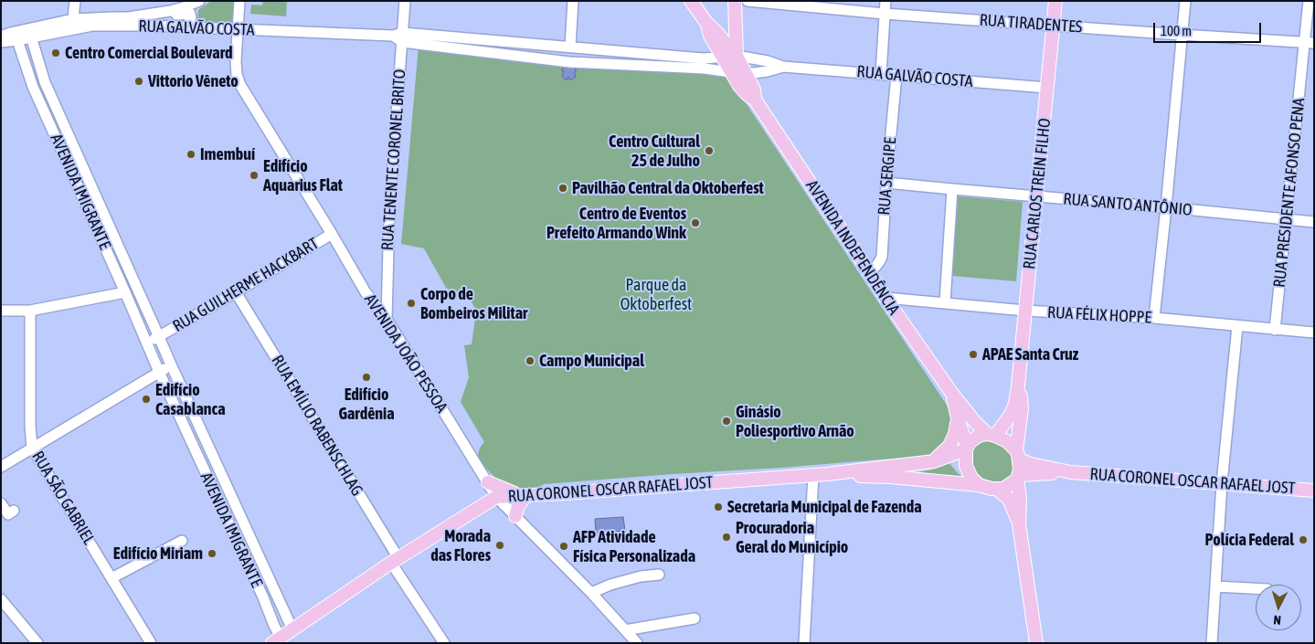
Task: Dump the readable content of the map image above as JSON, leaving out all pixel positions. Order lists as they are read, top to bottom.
{
  "streets": {
    "main road": ["RUA CARLOS TREIN FILHO", "AVENIDA INDEPENDÊNCIA", "RUA CORONEL OSCAR RAFAEL JOST"],
    "street": [
      "RUA TIRADENTES",
      "RUA GALVÃO COSTA",
      "RUA TENENTE CORONEL BRITO",
      "RUA SERGIPE",
      "AVENIDA IMIGRANTE",
      "RUA PRESIDENTE AFONSO PENA",
      "RUA SANTO ANTÔNIO",
      "RUA GUILHERME HACKBART",
      "RUA FÉLIX HOPPE",
      "AVENIDA JOÃO PESSOA",
      "RUA EMÍLIO RABENSCHLAG",
      "RUA SÃO GABRIEL"
    ]
  },
  "crossings": [
    ["RUA TIRADENTES", "RUA PRESIDENTE AFONSO PENA"],
    ["RUA TIRADENTES", "RUA CARLOS TREIN FILHO"],
    ["RUA GALVÃO COSTA", "RUA TENENTE CORONEL BRITO"],
    ["RUA GALVÃO COSTA", "RUA SERGIPE"],
    ["RUA GALVÃO COSTA", "AVENIDA IMIGRANTE"],
    ["RUA GALVÃO COSTA", "RUA CARLOS TREIN FILHO"],
    ["RUA GALVÃO COSTA", "AVENIDA INDEPENDÊNCIA"],
    ["RUA GALVÃO COSTA", "AVENIDA JOÃO PESSOA"],
    ["RUA TENENTE CORONEL BRITO", "AVENIDA JOÃO PESSOA"],
    ["RUA SERGIPE", "RUA SANTO ANTÔNIO"],
    ["RUA SERGIPE", "AVENIDA INDEPENDÊNCIA"],
    ["AVENIDA IMIGRANTE", "RUA GUILHERME HACKBART"],
    ["AVENIDA IMIGRANTE", "RUA CORONEL OSCAR RAFAEL JOST"],
    ["RUA PRESIDENTE AFONSO PENA", "RUA SANTO ANTÔNIO"],
    ["RUA PRESIDENTE AFONSO PENA", "RUA FÉLIX HOPPE"],
    ["RUA CARLOS TREIN FILHO", "RUA SANTO ANTÔNIO"],
    ["RUA CARLOS TREIN FILHO", "AVENIDA INDEPENDÊNCIA"],
    ["RUA CARLOS TREIN FILHO", "RUA FÉLIX HOPPE"],
    ["RUA CARLOS TREIN FILHO", "RUA CORONEL OSCAR RAFAEL JOST"],
    ["AVENIDA INDEPENDÊNCIA", "RUA FÉLIX HOPPE"],
    ["AVENIDA INDEPENDÊNCIA", "RUA CORONEL OSCAR RAFAEL JOST"],
    ["RUA GUILHERME HACKBART", "AVENIDA JOÃO PESSOA"],
    ["RUA GUILHERME HACKBART", "RUA EMÍLIO RABENSCHLAG"],
    ["AVENIDA JOÃO PESSOA", "RUA CORONEL OSCAR RAFAEL JOST"],
    ["RUA EMÍLIO RABENSCHLAG", "RUA CORONEL OSCAR RAFAEL JOST"]
  ],
  "parks": ["Parque da Oktoberfest"],
  "places": [
    "Centro Comercial Boulevard",
    "Vittorio Vêneto",
    "Centro Cultural 25 de Julho",
    "Imembuí",
    "Edifício Aquarius Flat",
    "Pavilhão Central da Oktoberfest",
    "Centro de Eventos Prefeito Armando Wink",
    "Corpo de Bombeiros Militar",
    "APAE Santa Cruz",
    "Campo Municipal",
    "Edifício Gardênia",
    "Edifício Casablanca",
    "Ginásio Poliesportivo Arnão",
    "Secretaria Municipal de Fazenda",
    "Procuradoria Geral do Município",
    "Polícia Federal",
    "Morada das Flores",
    "AFP Atividade Física Personalizada",
    "Edifício Miriam"
  ],
  "scale_bar": "100 m",
  "north": "bottom"
}
